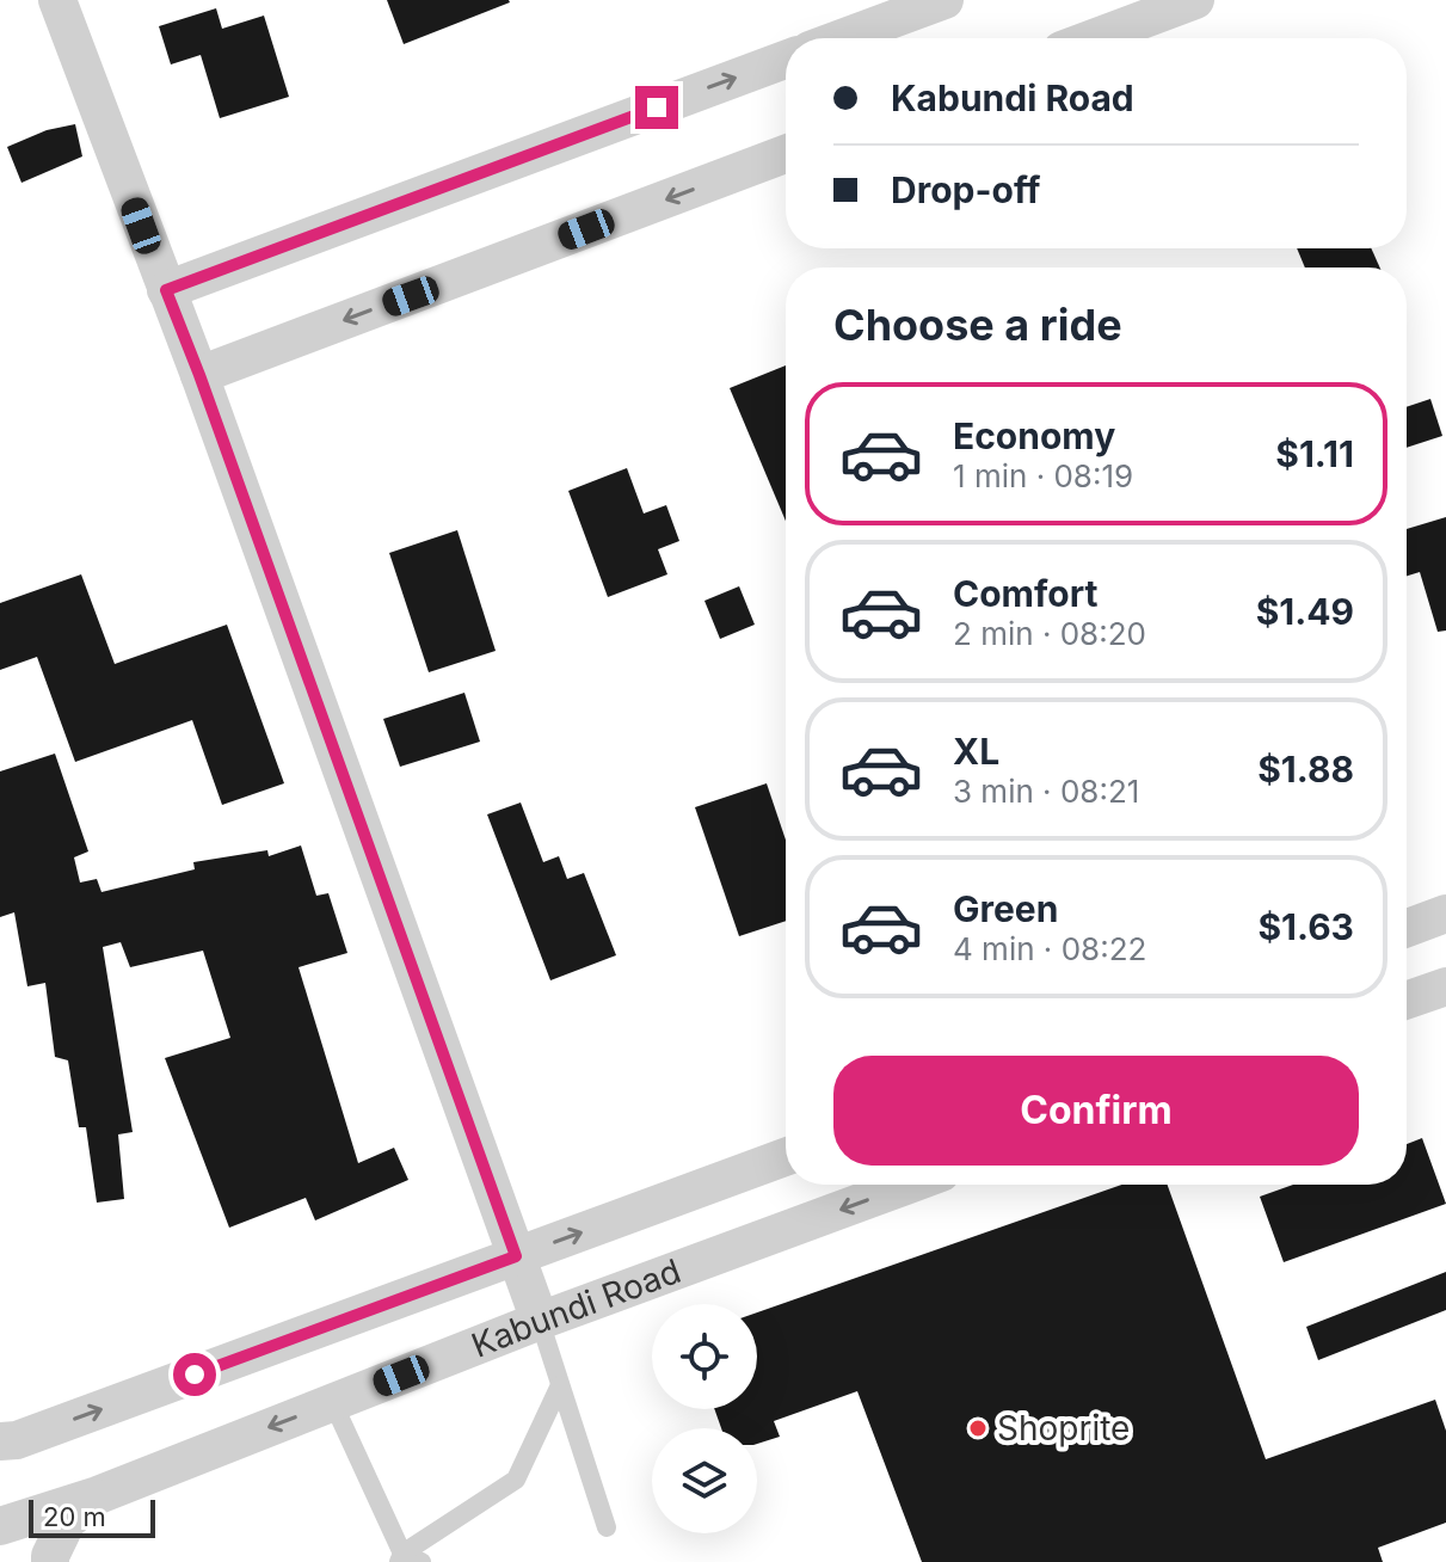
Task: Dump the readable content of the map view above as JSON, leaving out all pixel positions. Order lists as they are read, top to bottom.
{
  "streets": {
    "street": ["Kabundi Road"]
  },
  "places": ["Shoprite"],
  "scale_bar": "20 m",
  "page": {
    "banner": ["Kabundi Road", "Drop-off"],
    "heading": "Choose a ride",
    "list": [
      {
        "name": "Economy",
        "note": "1 min · 08:19",
        "value": "$1.11"
      },
      {
        "name": "Comfort",
        "note": "2 min · 08:20",
        "value": "$1.49"
      },
      {
        "name": "XL",
        "note": "3 min · 08:21",
        "value": "$1.88"
      },
      {
        "name": "Green",
        "note": "4 min · 08:22",
        "value": "$1.63"
      }
    ],
    "buttons": "Confirm",
    "scale": "20 m"
  }
}
